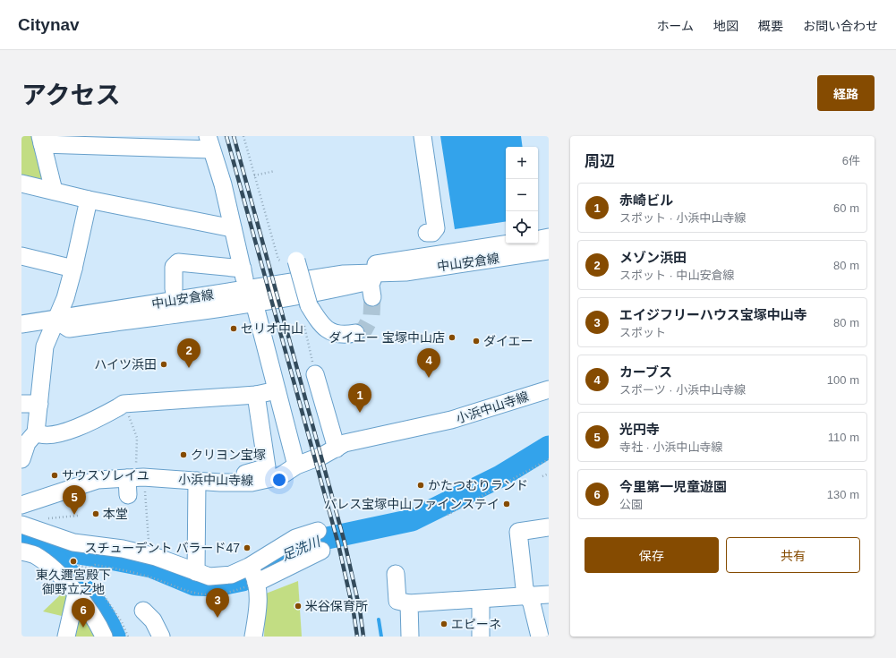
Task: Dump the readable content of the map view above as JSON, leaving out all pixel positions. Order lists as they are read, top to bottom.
{
  "streets": {
    "street": ["中山安倉線", "小浜中山寺線"]
  },
  "water": ["足洗川"],
  "places": [
    "セリオ中山",
    "ダイエー 宝塚中山店",
    "ダイエー",
    "ハイツ浜田",
    "クリヨン宝塚",
    "サウスソレイユ",
    "かたつむりランド",
    "パレス宝塚中山ファインステイ",
    "本堂",
    "スチューデント バラード47",
    "東久邇宮殿下 御野立之地",
    "米谷保育所",
    "エピーネ"
  ],
  "page": {
    "header": "Citynav",
    "nav": [
      "ホーム",
      "地図",
      "概要",
      "お問い合わせ"
    ],
    "title": "アクセス",
    "buttons": [
      "経路",
      ["保存", "共有"]
    ],
    "heading": ["周辺", "6件"],
    "map_buttons": ["+", "−"],
    "list": [
      {
        "mark": "1",
        "name": "赤崎ビル",
        "note": "スポット · 小浜中山寺線",
        "value": "60 m"
      },
      {
        "mark": "2",
        "name": "メゾン浜田",
        "note": "スポット · 中山安倉線",
        "value": "80 m"
      },
      {
        "mark": "3",
        "name": "エイジフリーハウス宝塚中山寺",
        "note": "スポット",
        "value": "80 m"
      },
      {
        "mark": "4",
        "name": "カーブス",
        "note": "スポーツ · 小浜中山寺線",
        "value": "100 m"
      },
      {
        "mark": "5",
        "name": "光円寺",
        "note": "寺社 · 小浜中山寺線",
        "value": "110 m"
      },
      {
        "mark": "6",
        "name": "今里第一児童遊園",
        "note": "公園",
        "value": "130 m"
      }
    ],
    "pins": [
      "2",
      "4",
      "1",
      "5",
      "3",
      "6"
    ]
  }
}
